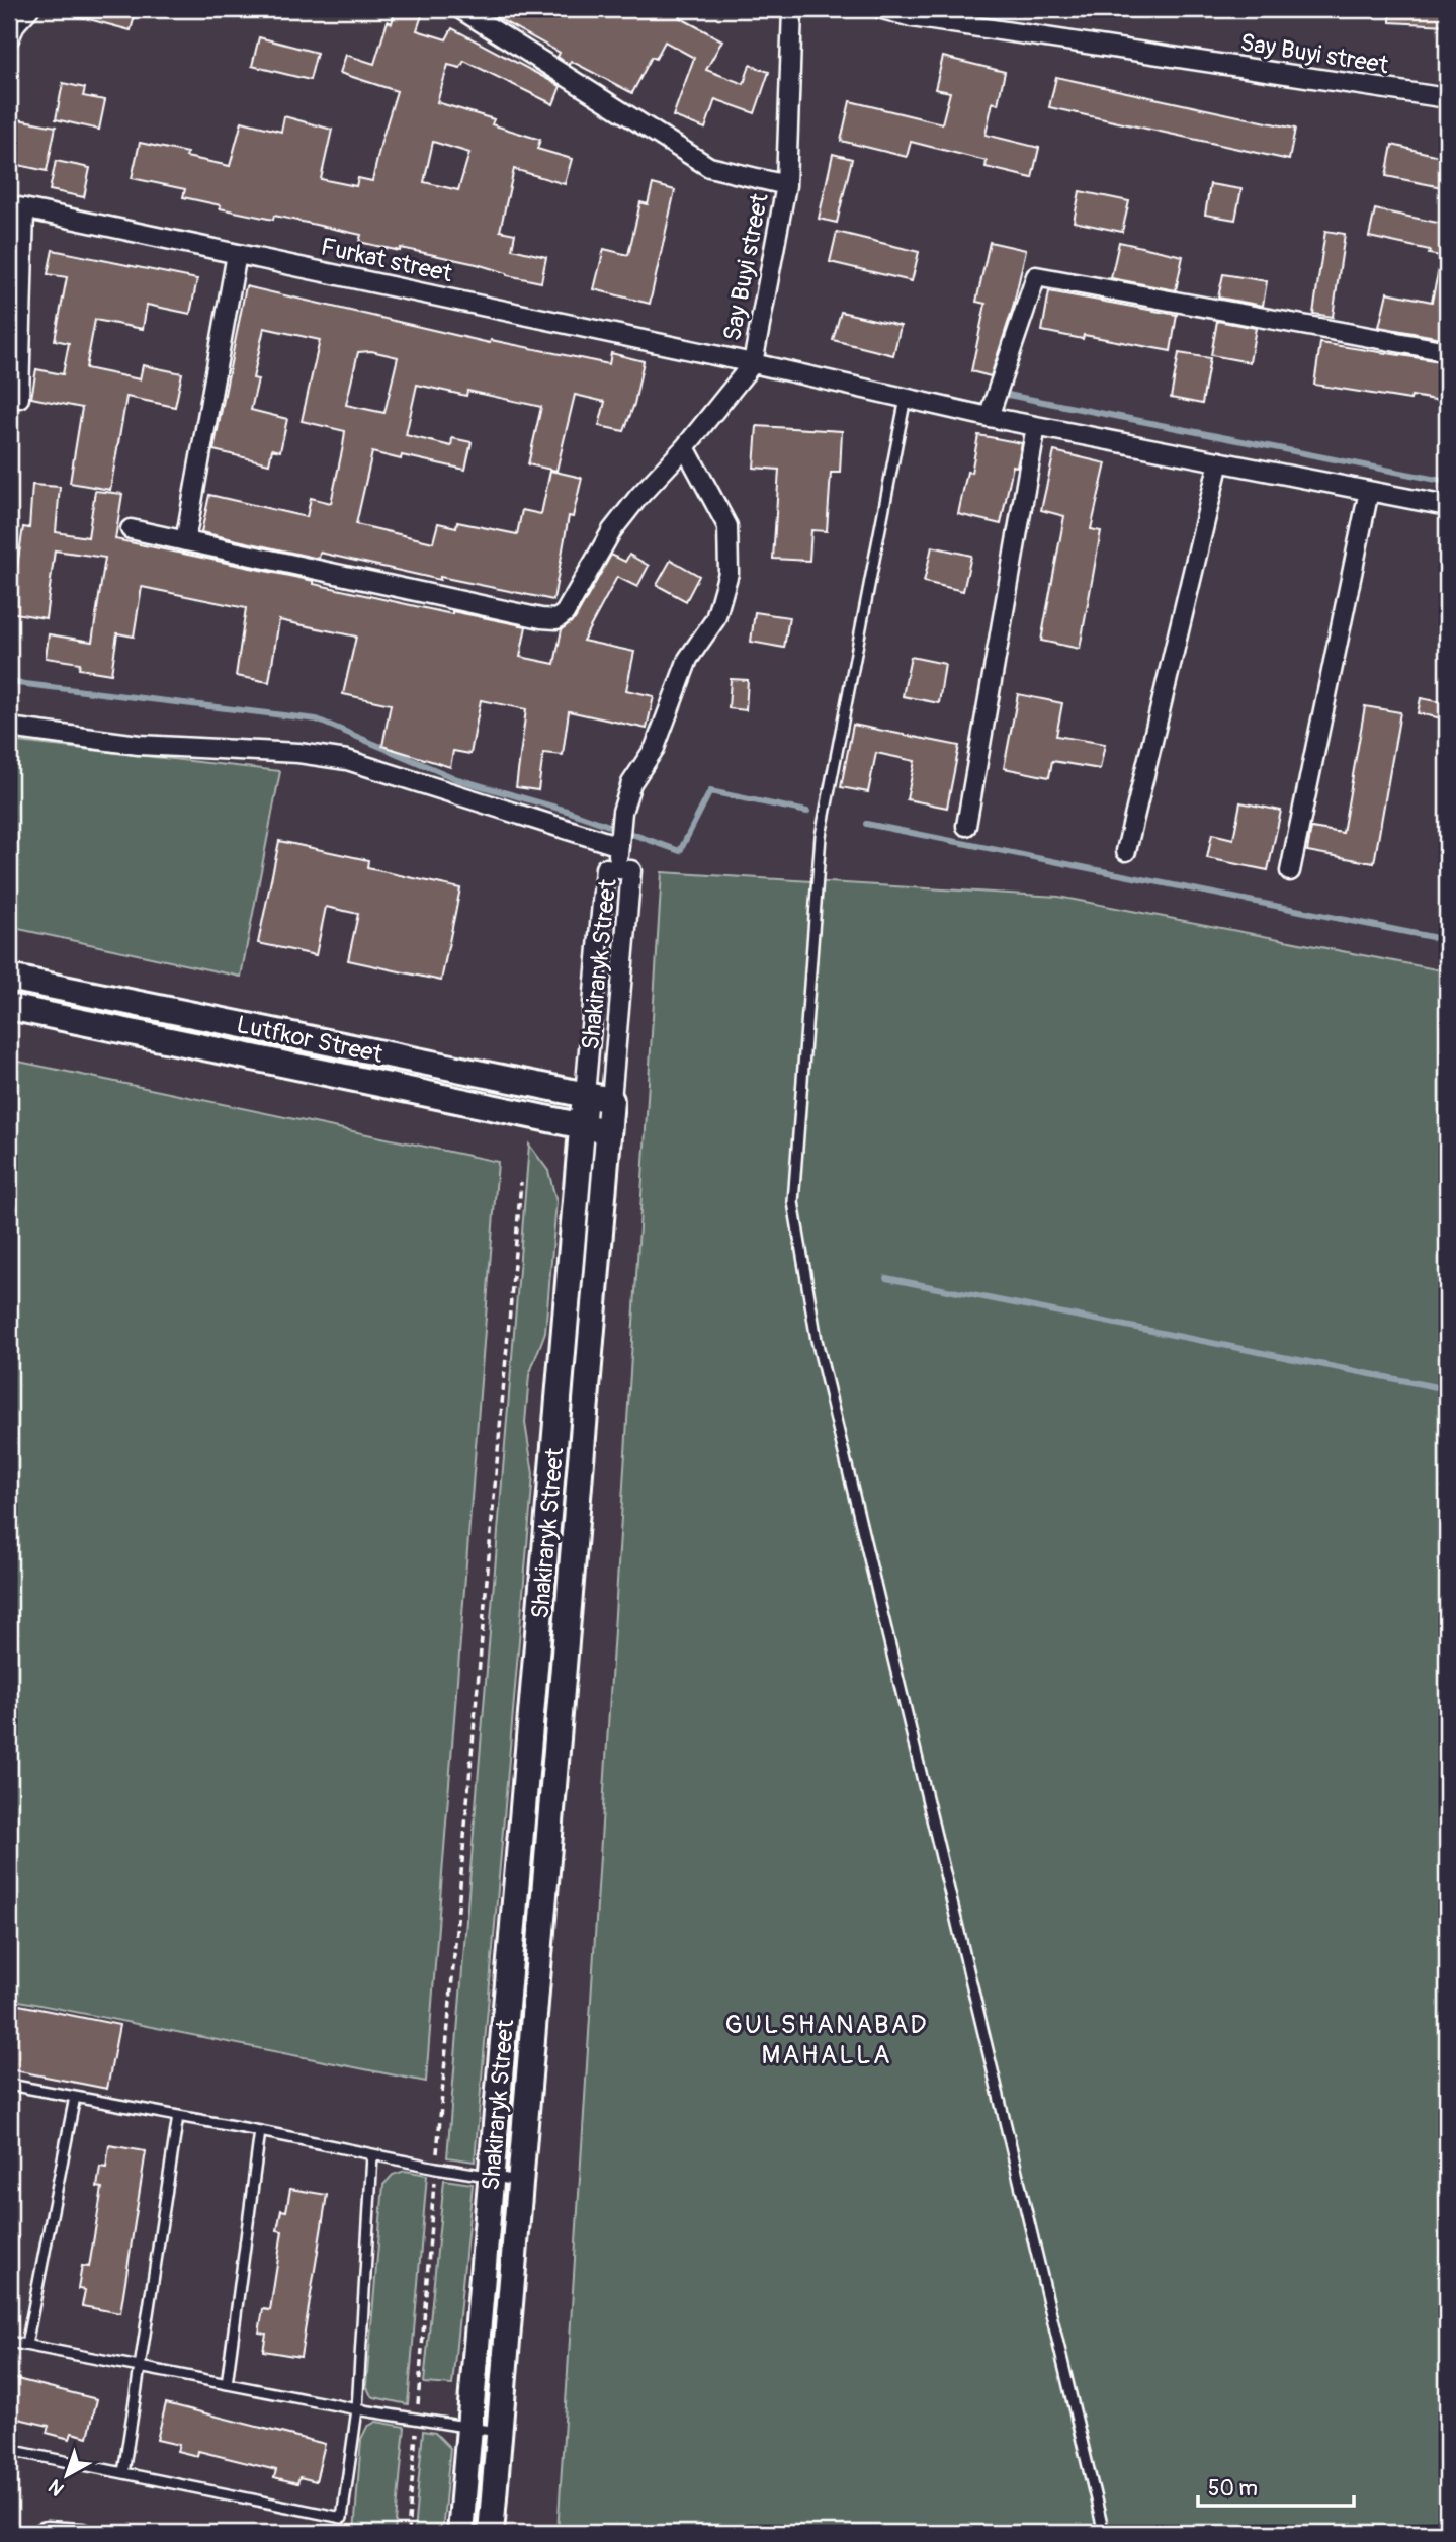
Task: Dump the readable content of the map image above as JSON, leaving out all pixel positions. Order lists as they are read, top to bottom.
{
  "streets": {
    "main road": ["Shakiraryk Street", "Lutfkor Street"],
    "street": ["Say Buyi street", "Furkat street"]
  },
  "crossings": [
    ["Say Buyi street", "Furkat street"],
    ["Shakiraryk Street", "Lutfkor Street"]
  ],
  "districts": ["GULSHANABAD MAHALLA"],
  "scale_bar": "50 m",
  "north": "bottom left"
}
